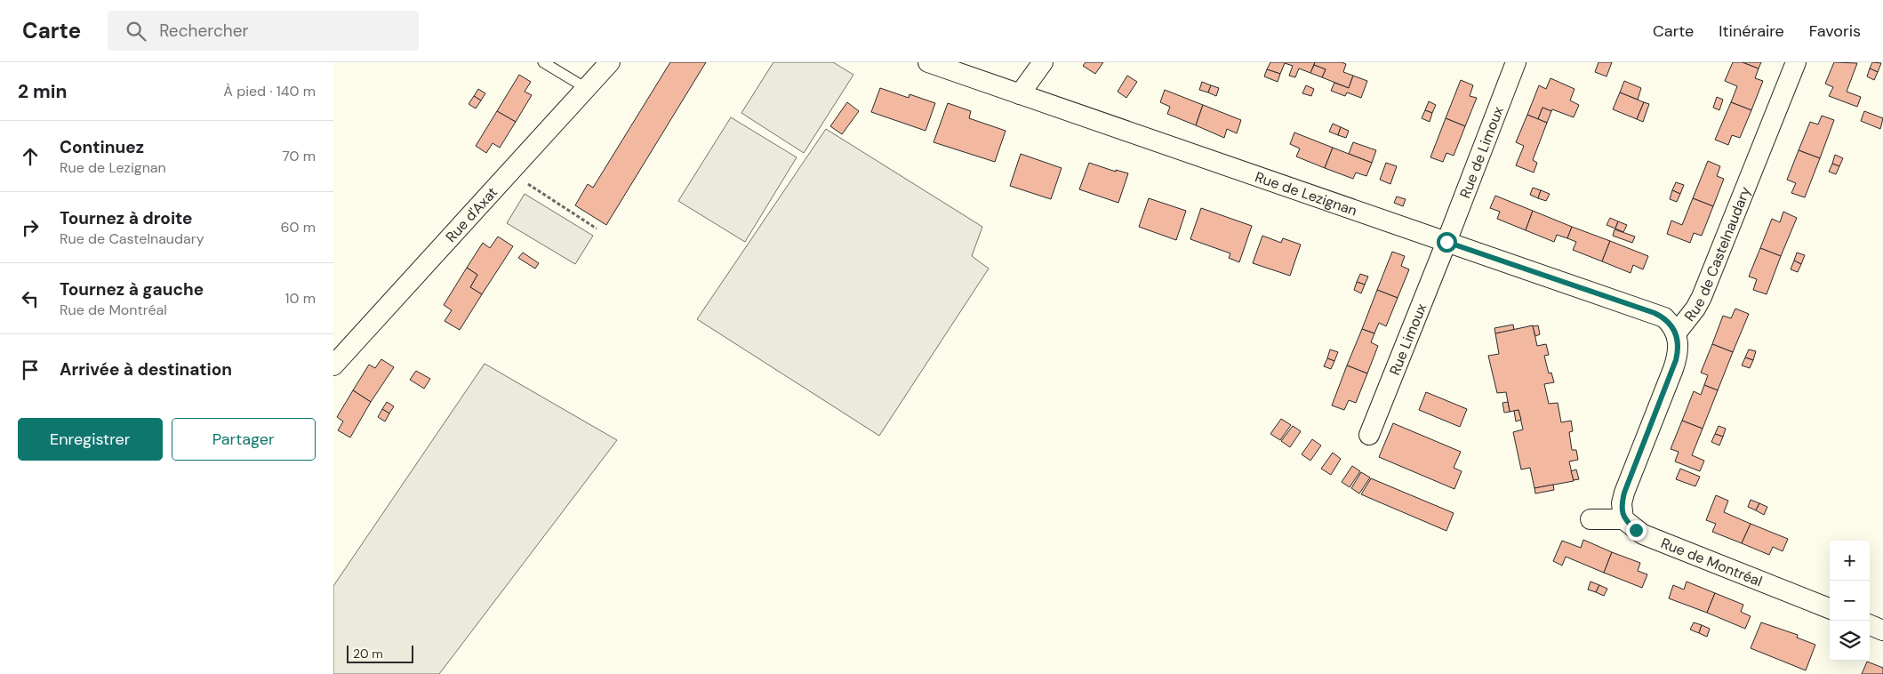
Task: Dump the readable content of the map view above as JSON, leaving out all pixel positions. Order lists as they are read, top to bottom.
{
  "streets": {
    "street": [
      "Rue de Limoux",
      "Rue de Lezignan",
      "Rue d'Axat",
      "Rue de Castelnaudary",
      "Rue Limoux",
      "Rue de Montréal"
    ]
  },
  "crossings": [
    ["Rue de Limoux", "Rue de Lezignan"],
    ["Rue de Limoux", "Rue Limoux"],
    ["Rue de Lezignan", "Rue de Castelnaudary"],
    ["Rue de Lezignan", "Rue Limoux"],
    ["Rue de Castelnaudary", "Rue de Montréal"]
  ],
  "scale_bar": "20 m",
  "page": {
    "header": "Carte",
    "search": "Rechercher",
    "nav": ["Carte", "Itinéraire", "Favoris"],
    "heading": ["2 min", "À pied · 140 m"],
    "list": [
      ["Continuez", "Rue de Lezignan", "70 m"],
      ["Tournez à droite", "Rue de Castelnaudary", "60 m"],
      ["Tournez à gauche", "Rue de Montréal", "10 m"],
      "Arrivée à destination"
    ],
    "buttons": ["Enregistrer", "Partager"],
    "map_buttons": ["+", "−"],
    "scale": "20 m"
  }
}
